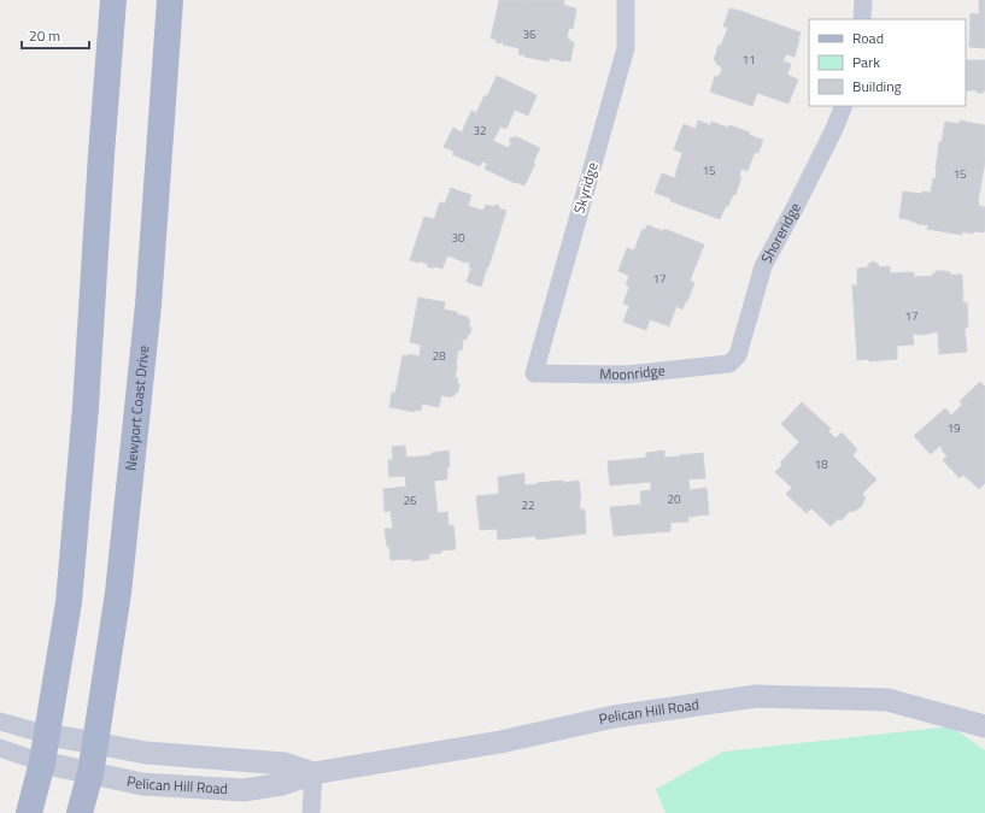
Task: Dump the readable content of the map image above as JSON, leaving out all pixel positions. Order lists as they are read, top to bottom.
{
  "streets": {
    "main road": ["Newport Coast Drive"],
    "street": [
      "Skyridge",
      "Shoreridge",
      "Moonridge",
      "Pelican Hill Road"
    ]
  },
  "crossings": [
    ["Skyridge", "Moonridge"],
    ["Shoreridge", "Moonridge"],
    ["Newport Coast Drive", "Pelican Hill Road"]
  ],
  "house_numbers": [
    "36",
    "11",
    "32",
    "15",
    "15",
    "30",
    "17",
    "17",
    "28",
    "19",
    "18",
    "20",
    "26",
    "22"
  ],
  "legend": ["Road", "Park", "Building"],
  "scale_bar": "20 m"
}
